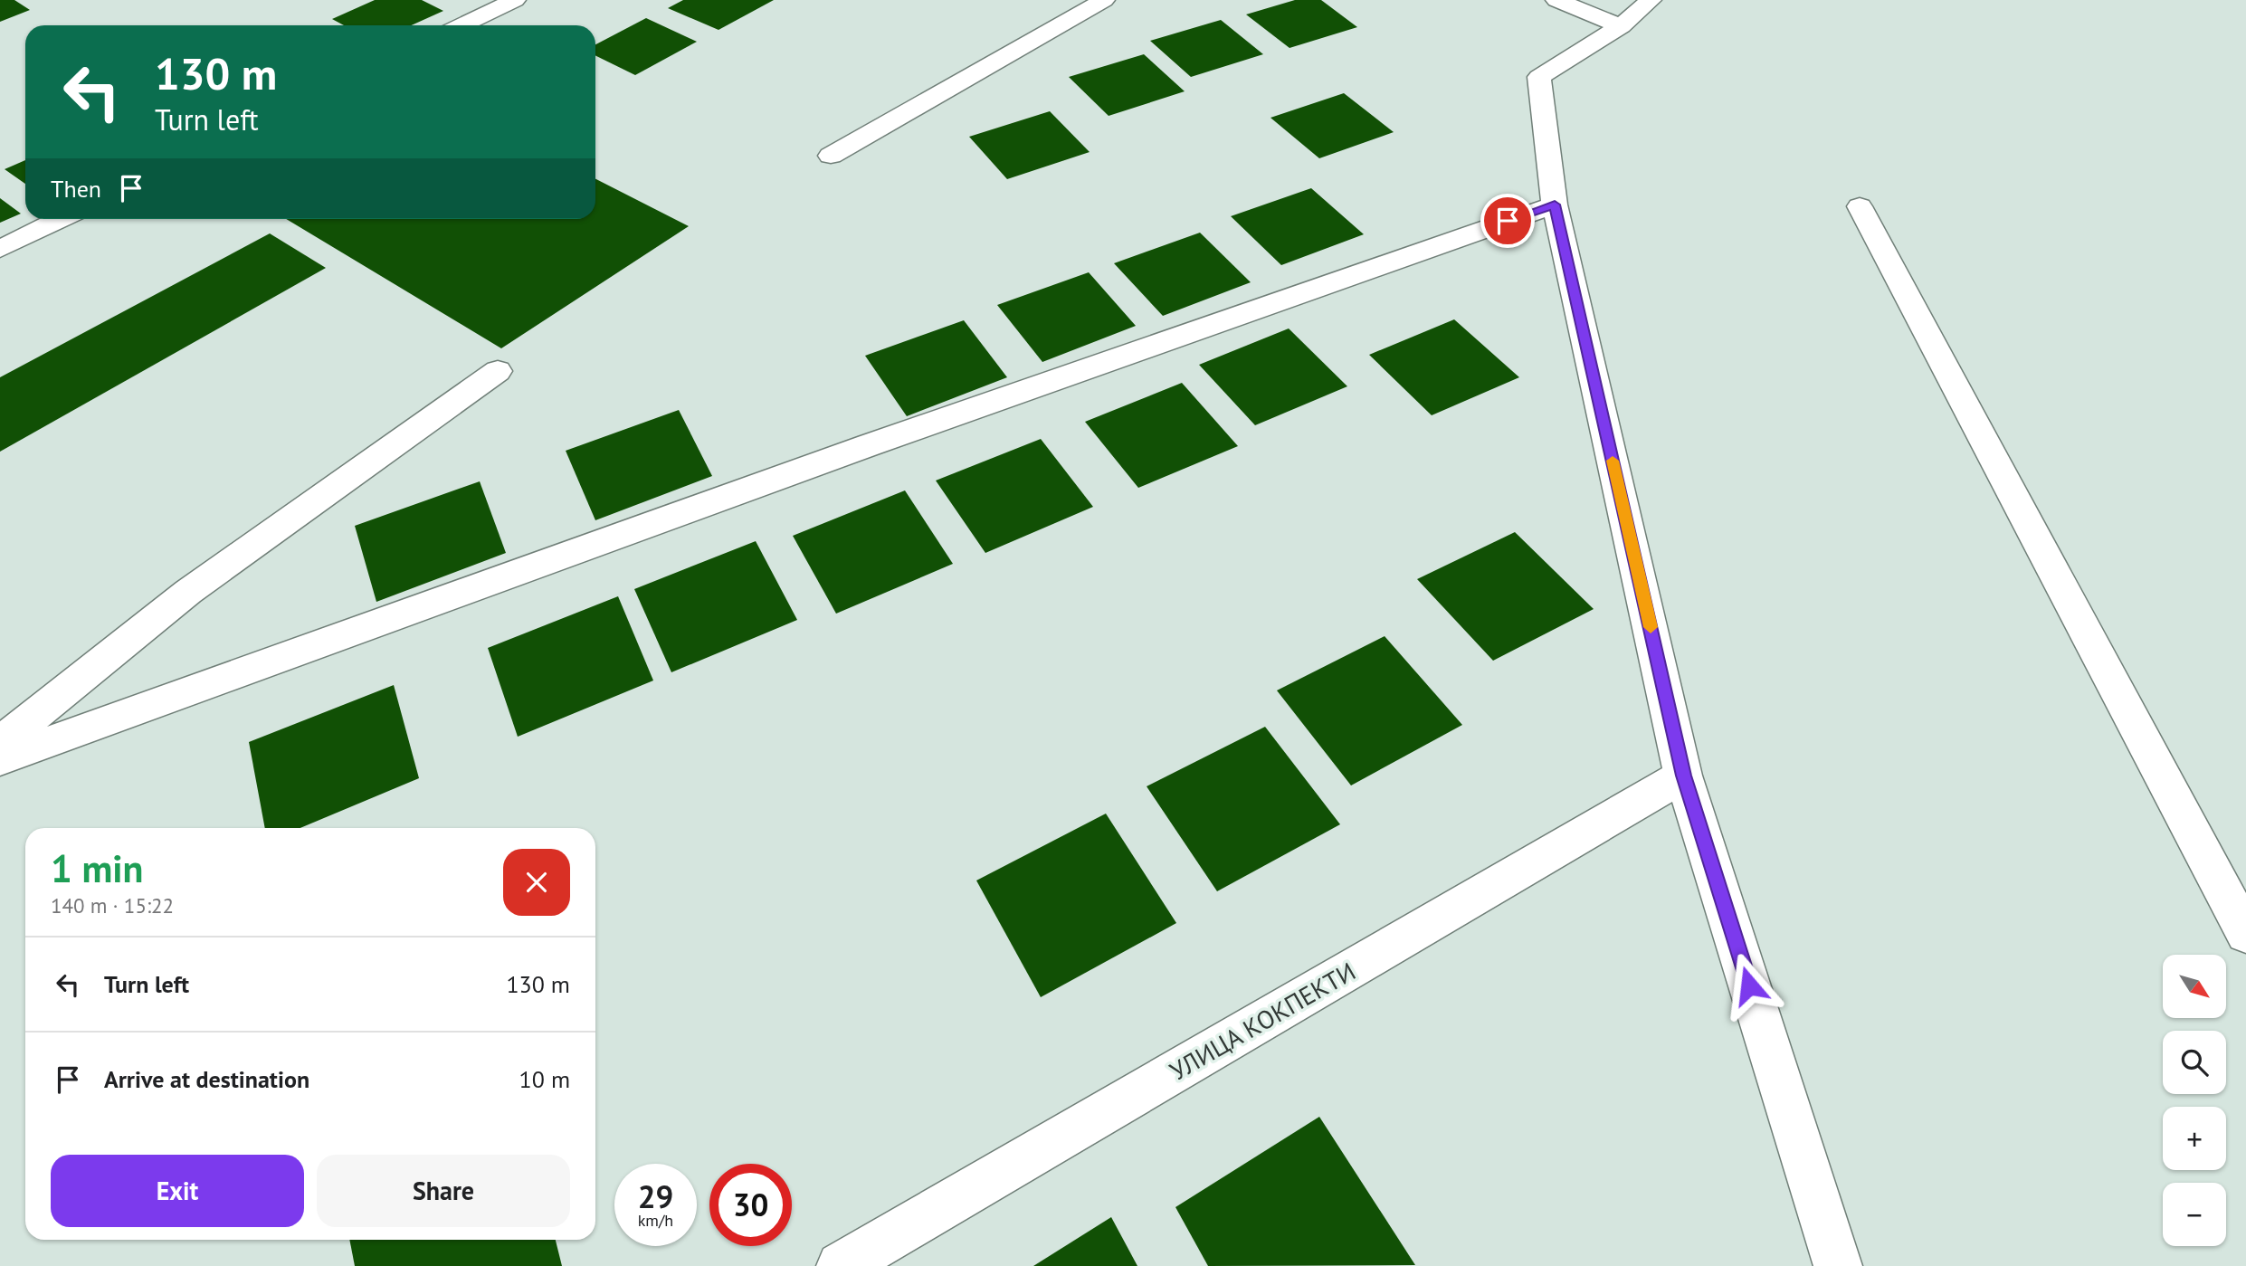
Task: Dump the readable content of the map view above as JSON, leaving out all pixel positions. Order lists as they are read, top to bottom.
{
  "streets": {
    "street": ["УЛИЦА КОКПЕКТИ"]
  },
  "north": "bottom right",
  "page": {
    "turn": ["130 m", "Turn left"],
    "then": "Then",
    "heading": ["1 min", "140 m · 15:22"],
    "list": [
      {
        "name": "Turn left",
        "value": "130 m"
      },
      {
        "name": "Arrive at destination",
        "value": "10 m"
      }
    ],
    "map_buttons": ["+", "−"],
    "buttons": ["Exit", "Share"],
    "speed": "29 km/h",
    "limit": "30"
  }
}
